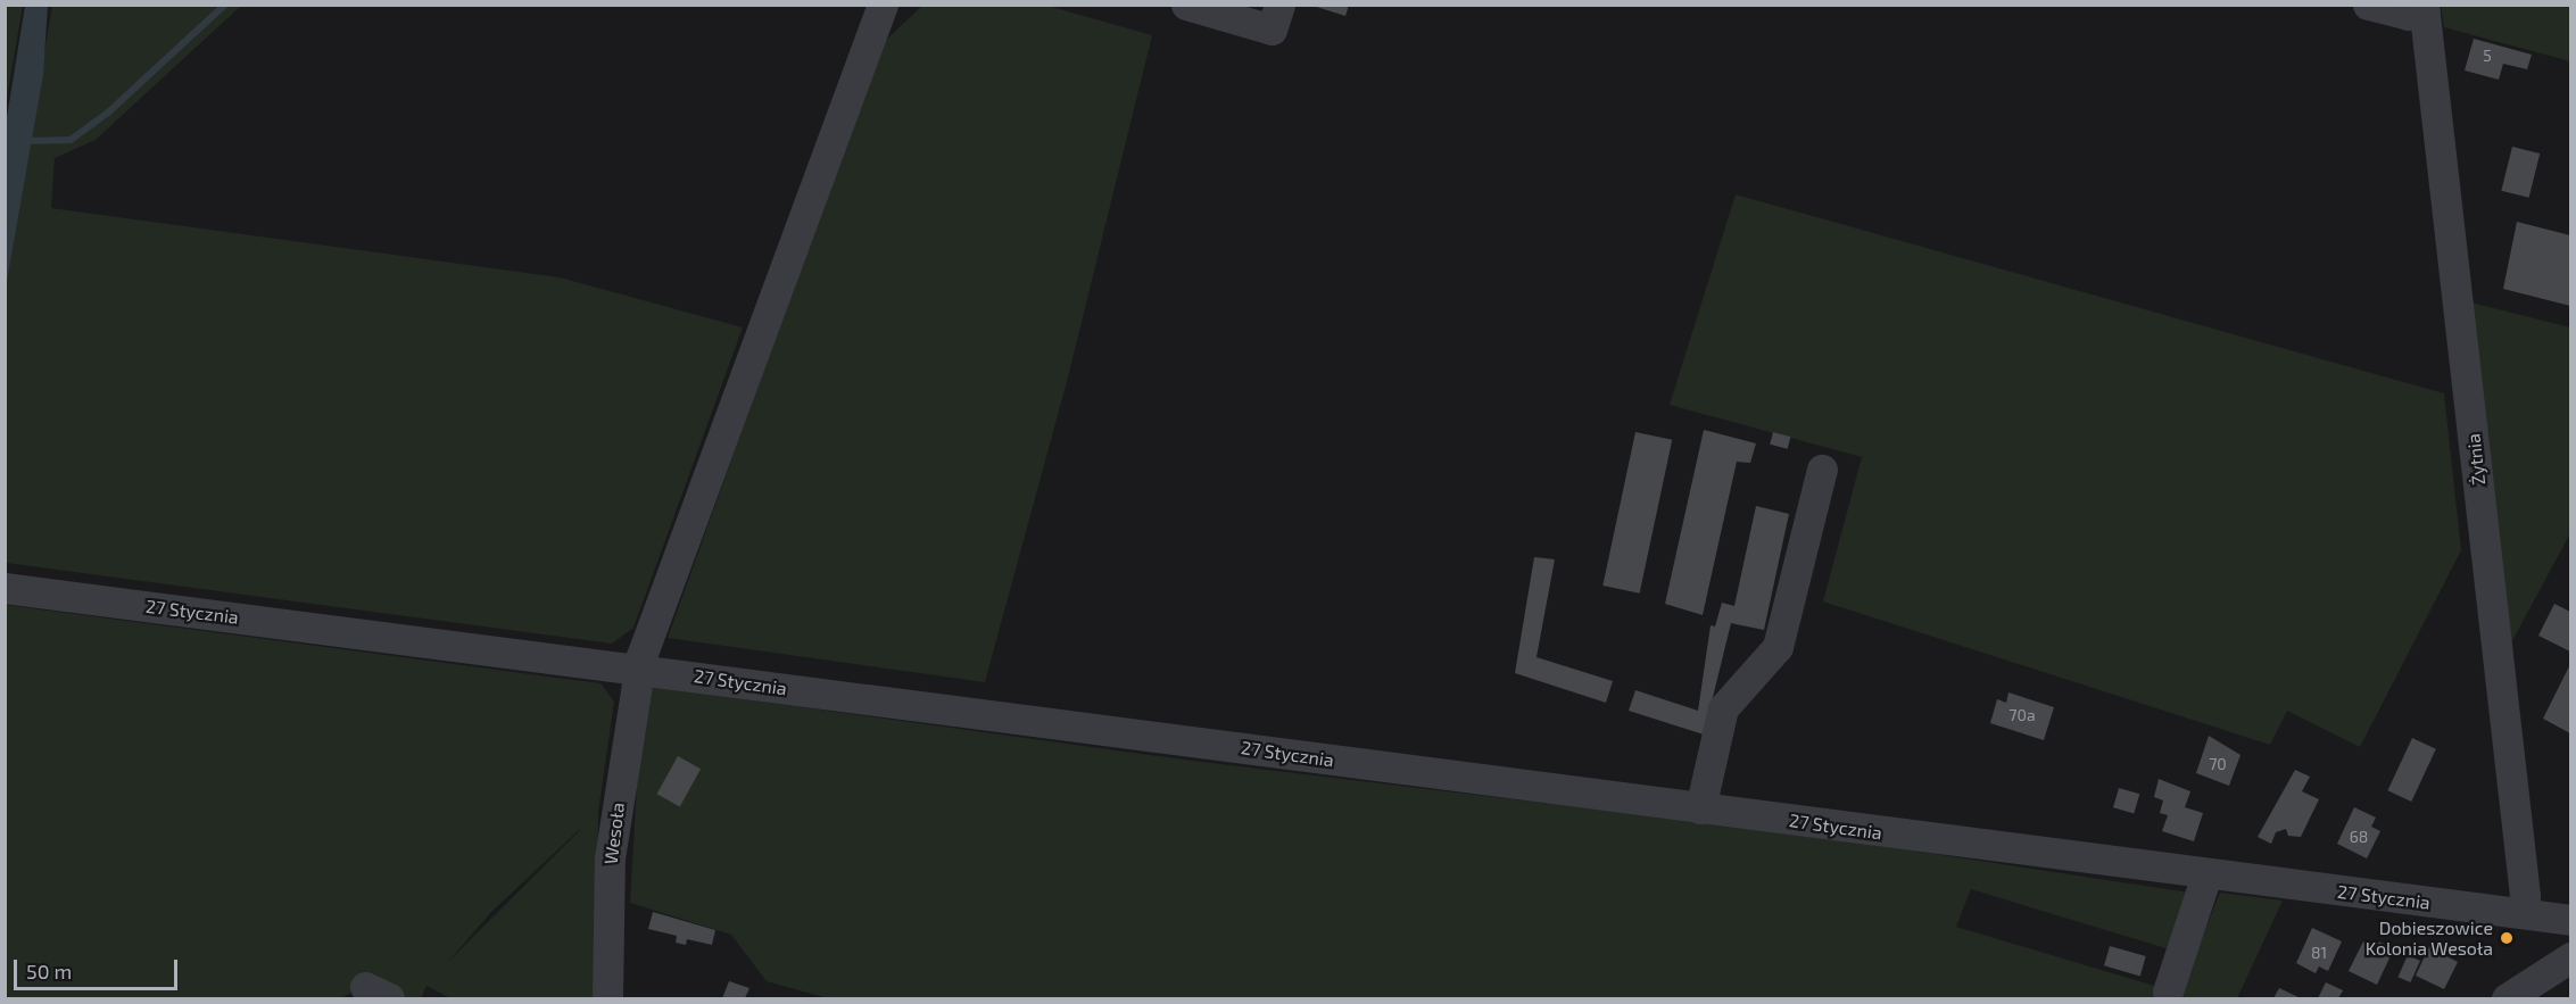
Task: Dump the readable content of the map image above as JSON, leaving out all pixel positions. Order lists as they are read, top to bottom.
{
  "streets": {
    "street": ["Żytnia", "27 Stycznia", "Wesoła"]
  },
  "crossings": [
    ["Żytnia", "27 Stycznia"],
    ["27 Stycznia", "Wesoła"]
  ],
  "places": ["Dobieszowice Kolonia Wesoła"],
  "house_numbers": [
    "5",
    "70a",
    "70",
    "68",
    "81"
  ],
  "scale_bar": "50 m"
}
